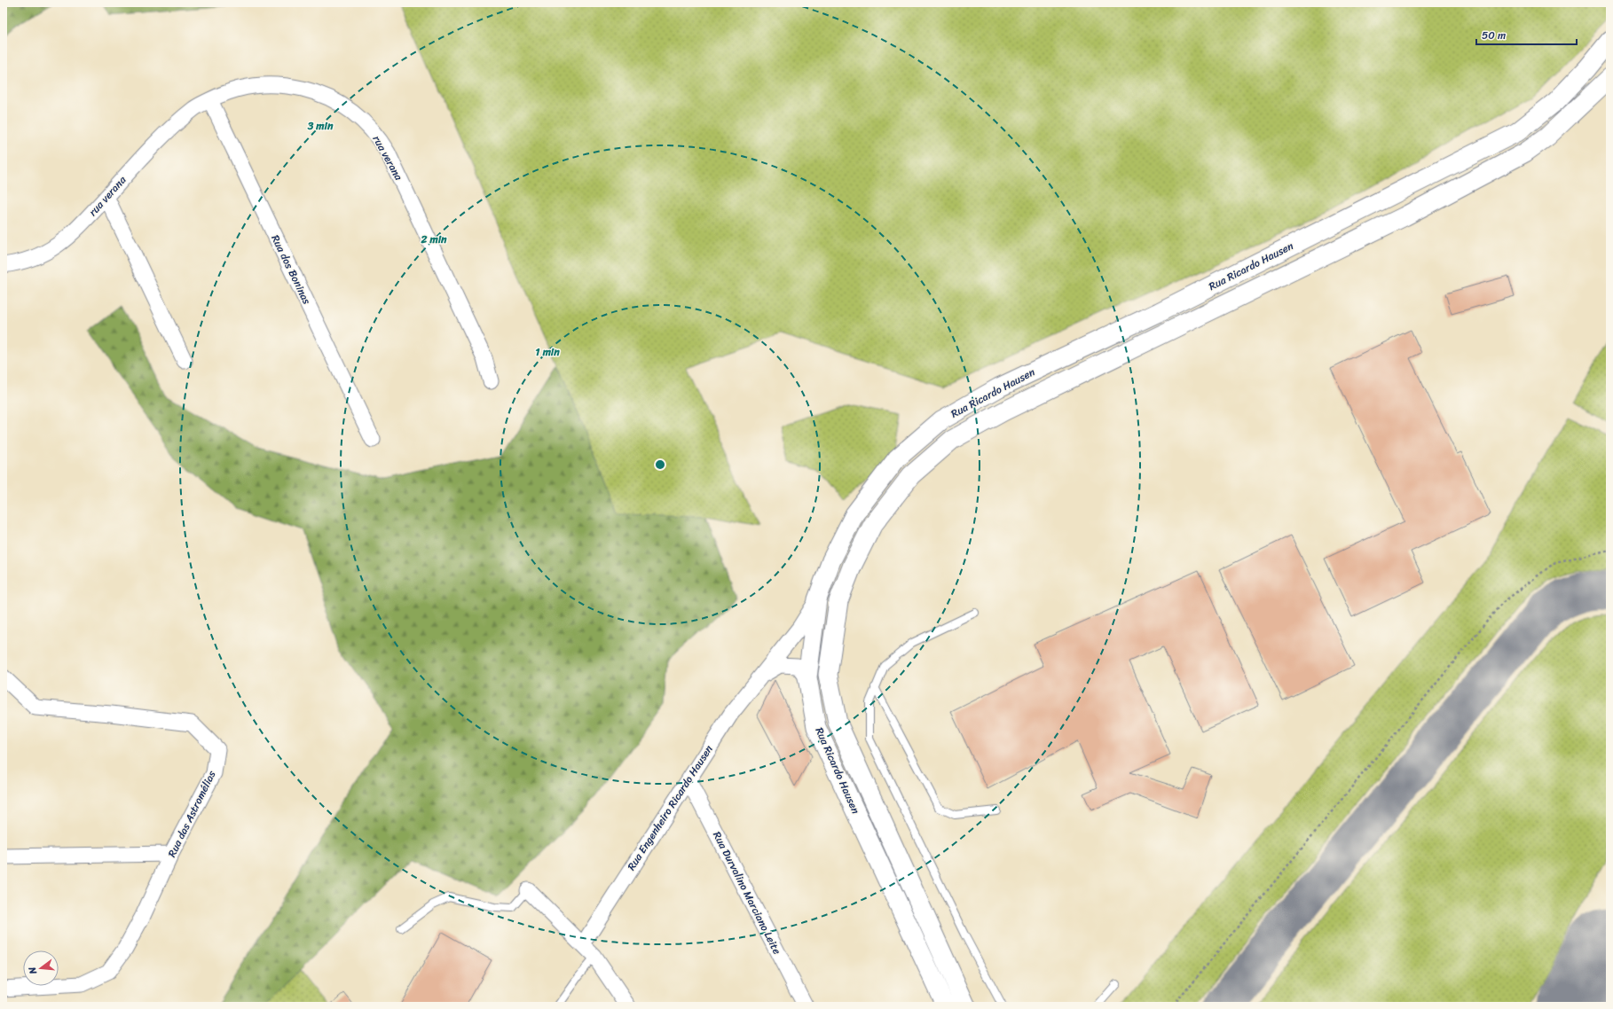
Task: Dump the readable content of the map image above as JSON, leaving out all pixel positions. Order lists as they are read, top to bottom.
{
  "streets": {
    "street": [
      "rua verana",
      "Rua Ricardo Hausen",
      "Rua dos Boninas",
      "Rua Engenheiro Ricardo Hausen",
      "Rua das Astromélias",
      "Rua Durvalino Marciano Leite"
    ]
  },
  "crossings": [
    ["rua verana", "Rua dos Boninas"],
    ["Rua Ricardo Hausen", "Rua Engenheiro Ricardo Hausen"],
    ["Rua Engenheiro Ricardo Hausen", "Rua Durvalino Marciano Leite"]
  ],
  "scale_bar": "50 m",
  "north": "left",
  "rings": ["3 min", "2 min", "1 min"]
}
